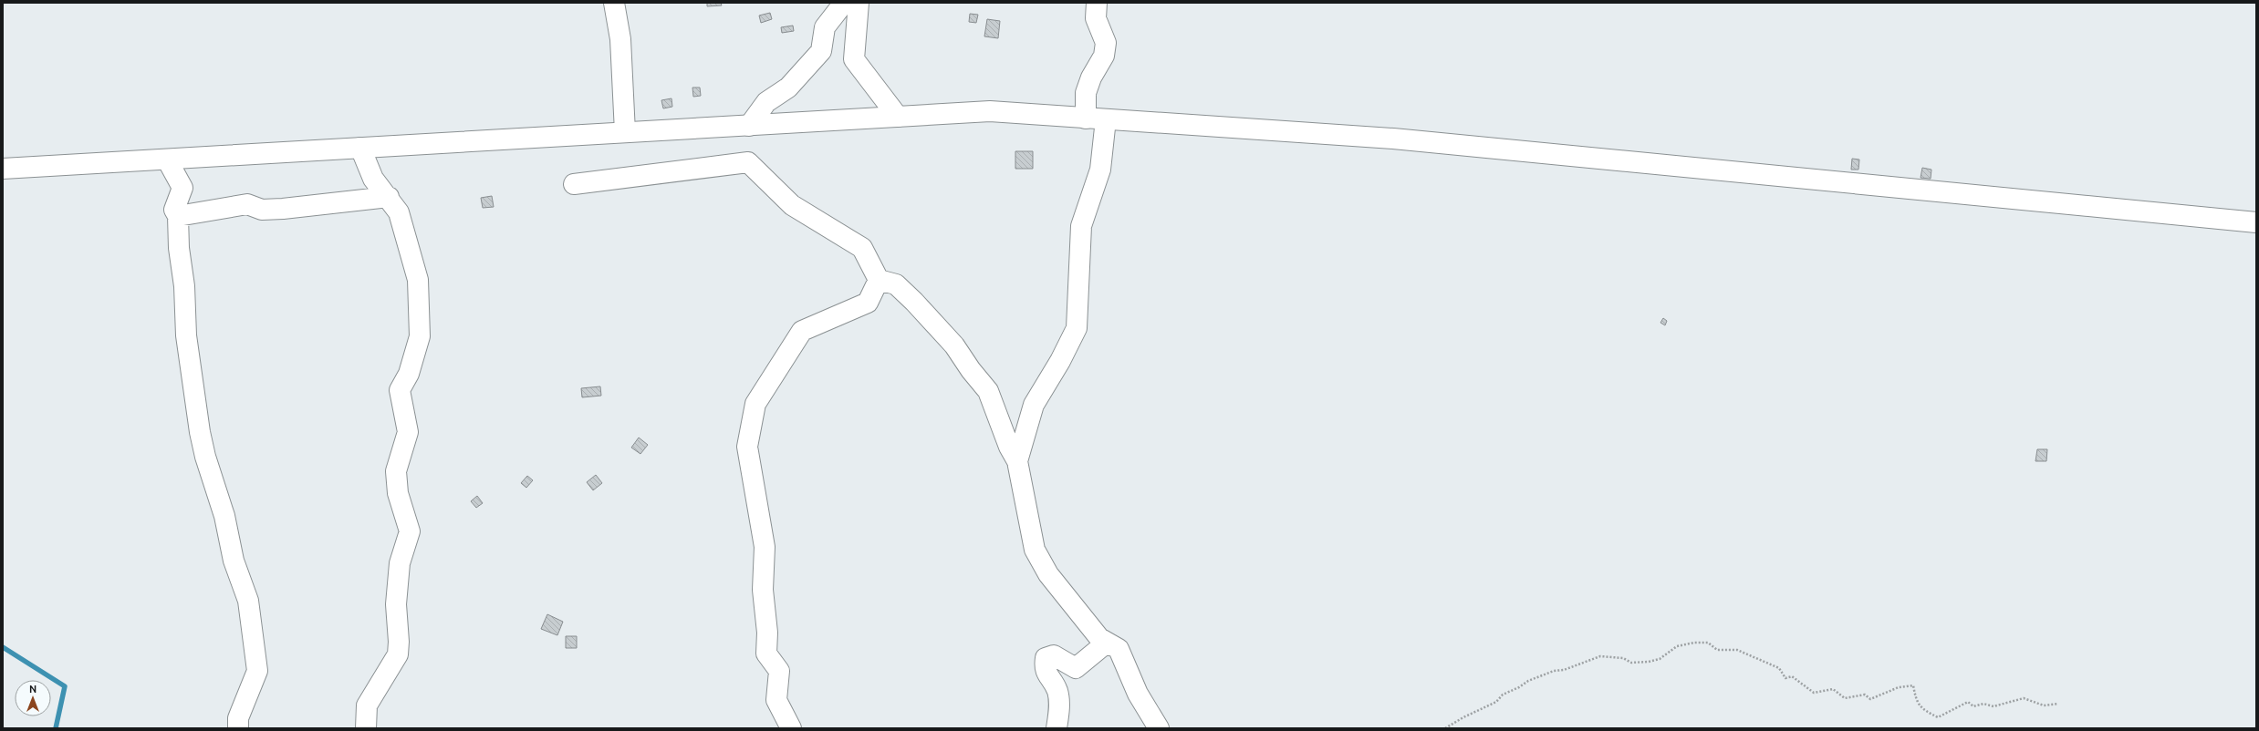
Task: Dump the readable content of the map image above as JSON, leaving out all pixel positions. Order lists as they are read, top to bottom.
{
  "north": "top"
}
